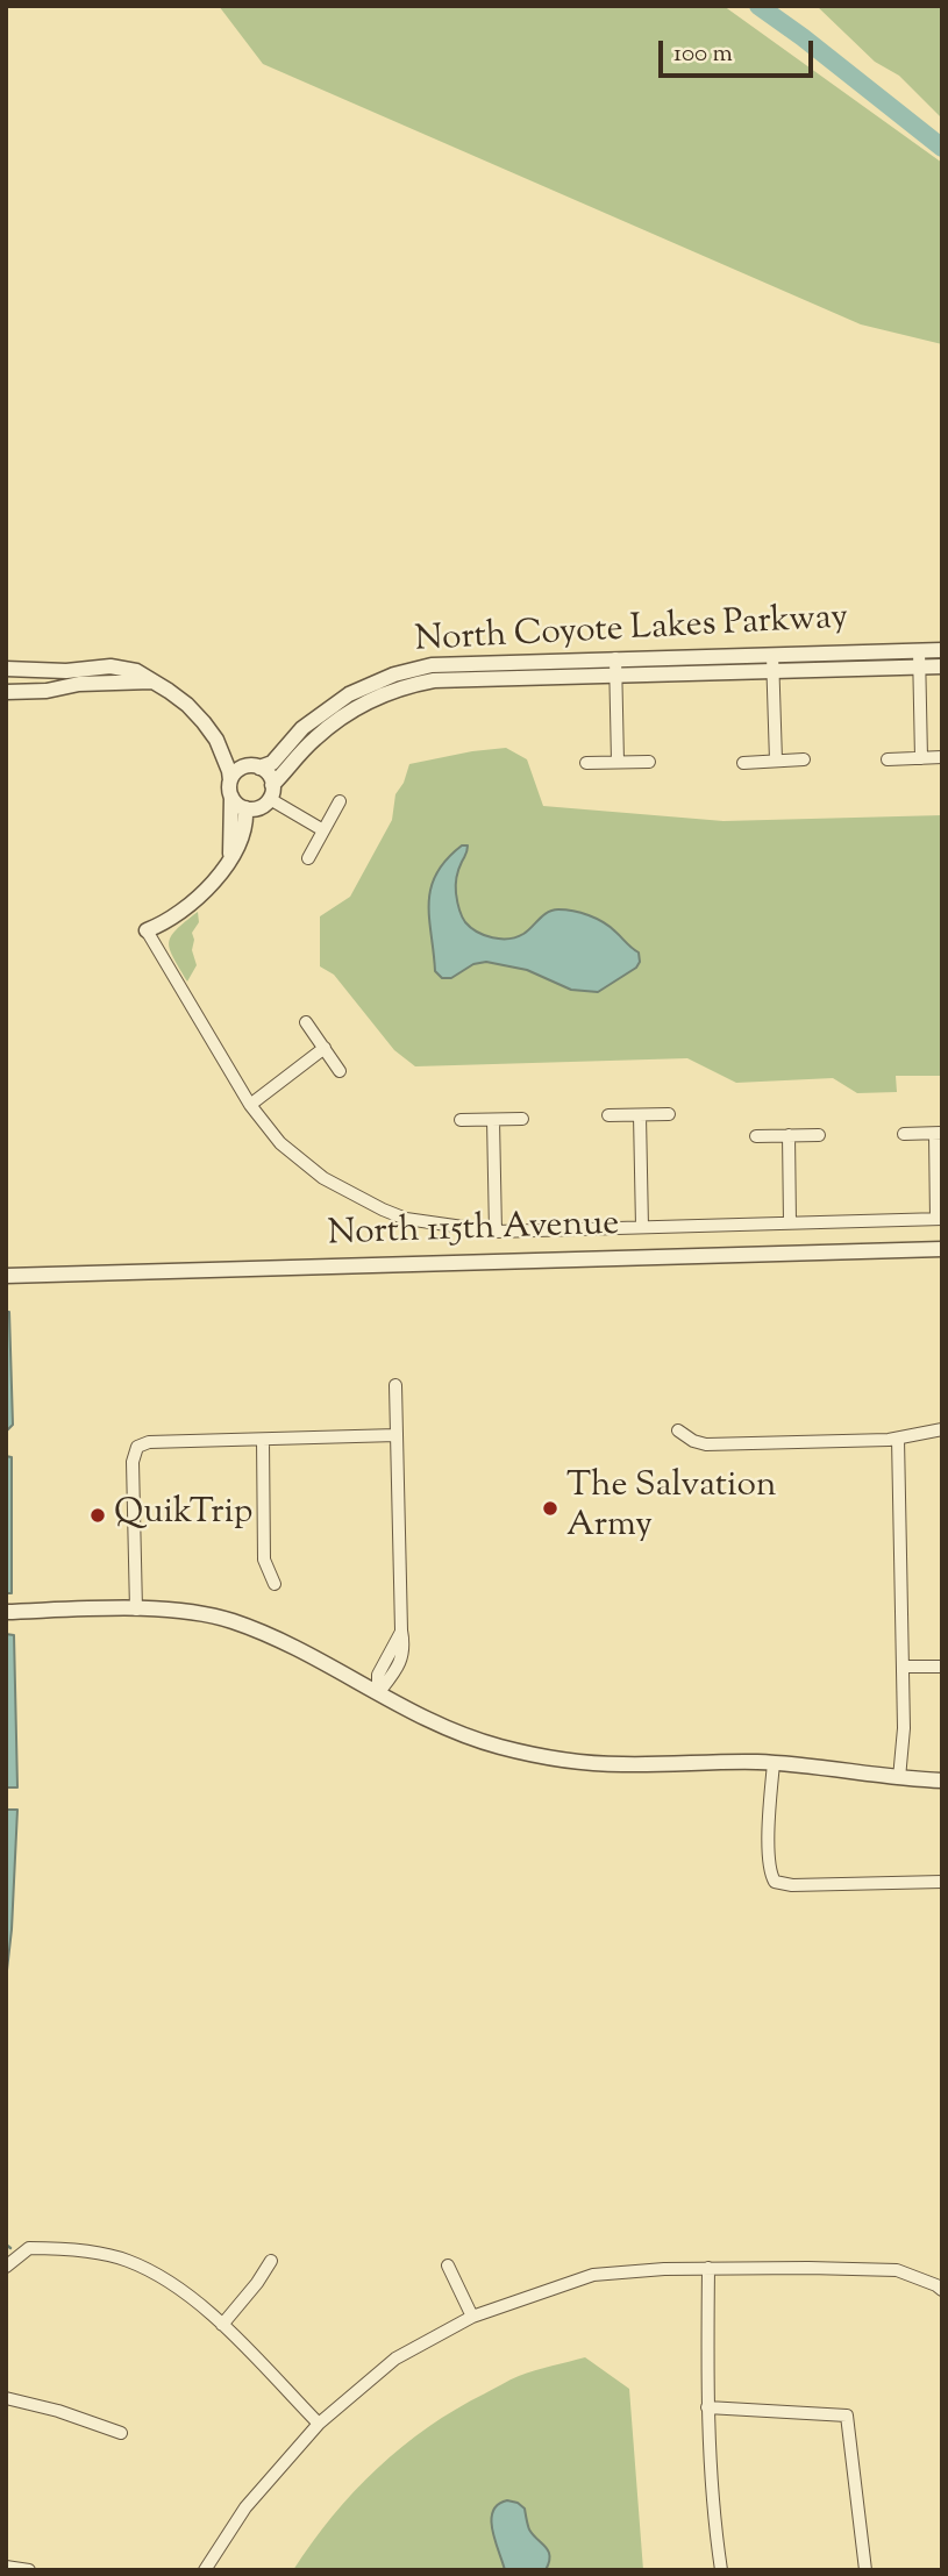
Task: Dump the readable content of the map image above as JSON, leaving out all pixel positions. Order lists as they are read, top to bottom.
{
  "streets": {
    "street": ["North Coyote Lakes Parkway", "North 115th Avenue"]
  },
  "places": ["The Salvation Army", "QuikTrip"],
  "scale_bar": "100 m"
}
